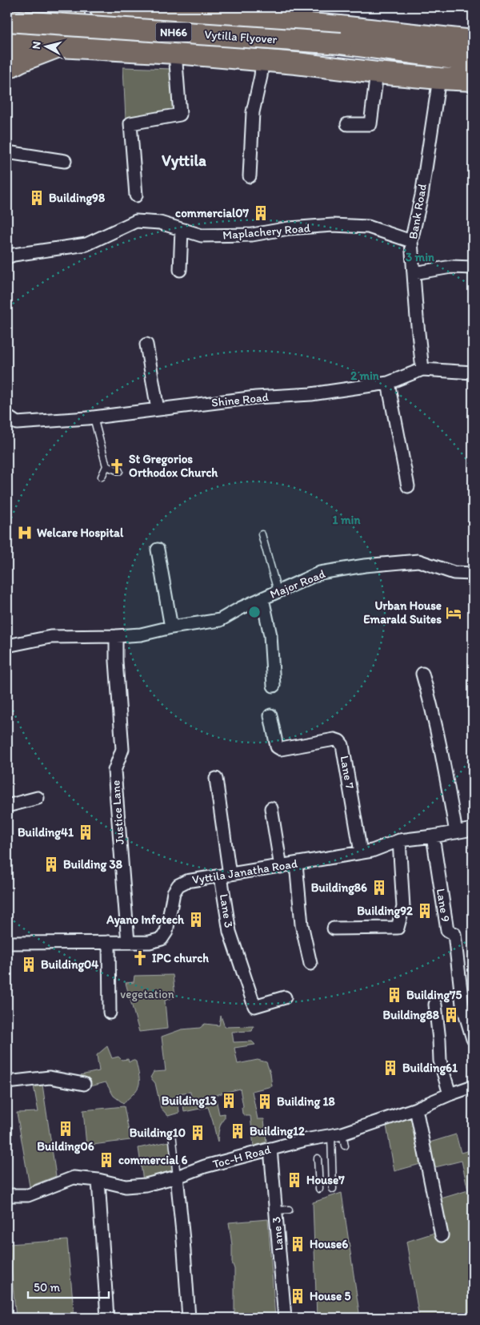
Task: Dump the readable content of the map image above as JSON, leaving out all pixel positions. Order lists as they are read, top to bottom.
{
  "streets": {
    "highway": ["NH66", "Vytilla Flyover"],
    "street": [
      "Bank Road",
      "Maplachery Road",
      "Shine Road",
      "Major Road",
      "Lane 7",
      "Justice Lane",
      "Vyttila Janatha Road",
      "Lane 9",
      "Lane 3",
      "Toc-H Road"
    ]
  },
  "crossings": [
    ["Bank Road", "Maplachery Road"],
    ["Bank Road", "Shine Road"],
    ["Major Road", "Justice Lane"],
    ["Lane 7", "Vyttila Janatha Road"],
    ["Justice Lane", "Vyttila Janatha Road"],
    ["Vyttila Janatha Road", "Lane 9"],
    ["Vyttila Janatha Road", "Lane 3"],
    ["Lane 3", "Toc-H Road"]
  ],
  "districts": ["Vyttila"],
  "parks": ["vegetation"],
  "places": {
    "building": [
      "Building98",
      "commercial07",
      "Building41",
      "Building 38",
      "Building86",
      "Building92",
      "Ayano Infotech",
      "Building04",
      "Building75",
      "Building88",
      "Building61",
      "Building13",
      "Building 18",
      "Building06",
      "Building12",
      "Building10",
      "commercial 6",
      "House7",
      "House6",
      "House 5"
    ],
    "church": ["St Gregorios Orthodox Church", "IPC church"],
    "hospital": ["Welcare Hospital"],
    "hotel": ["Urban House Emarald Suites"]
  },
  "scale_bar": "50 m",
  "north": "left",
  "rings": ["3 min", "2 min", "1 min"]
}
